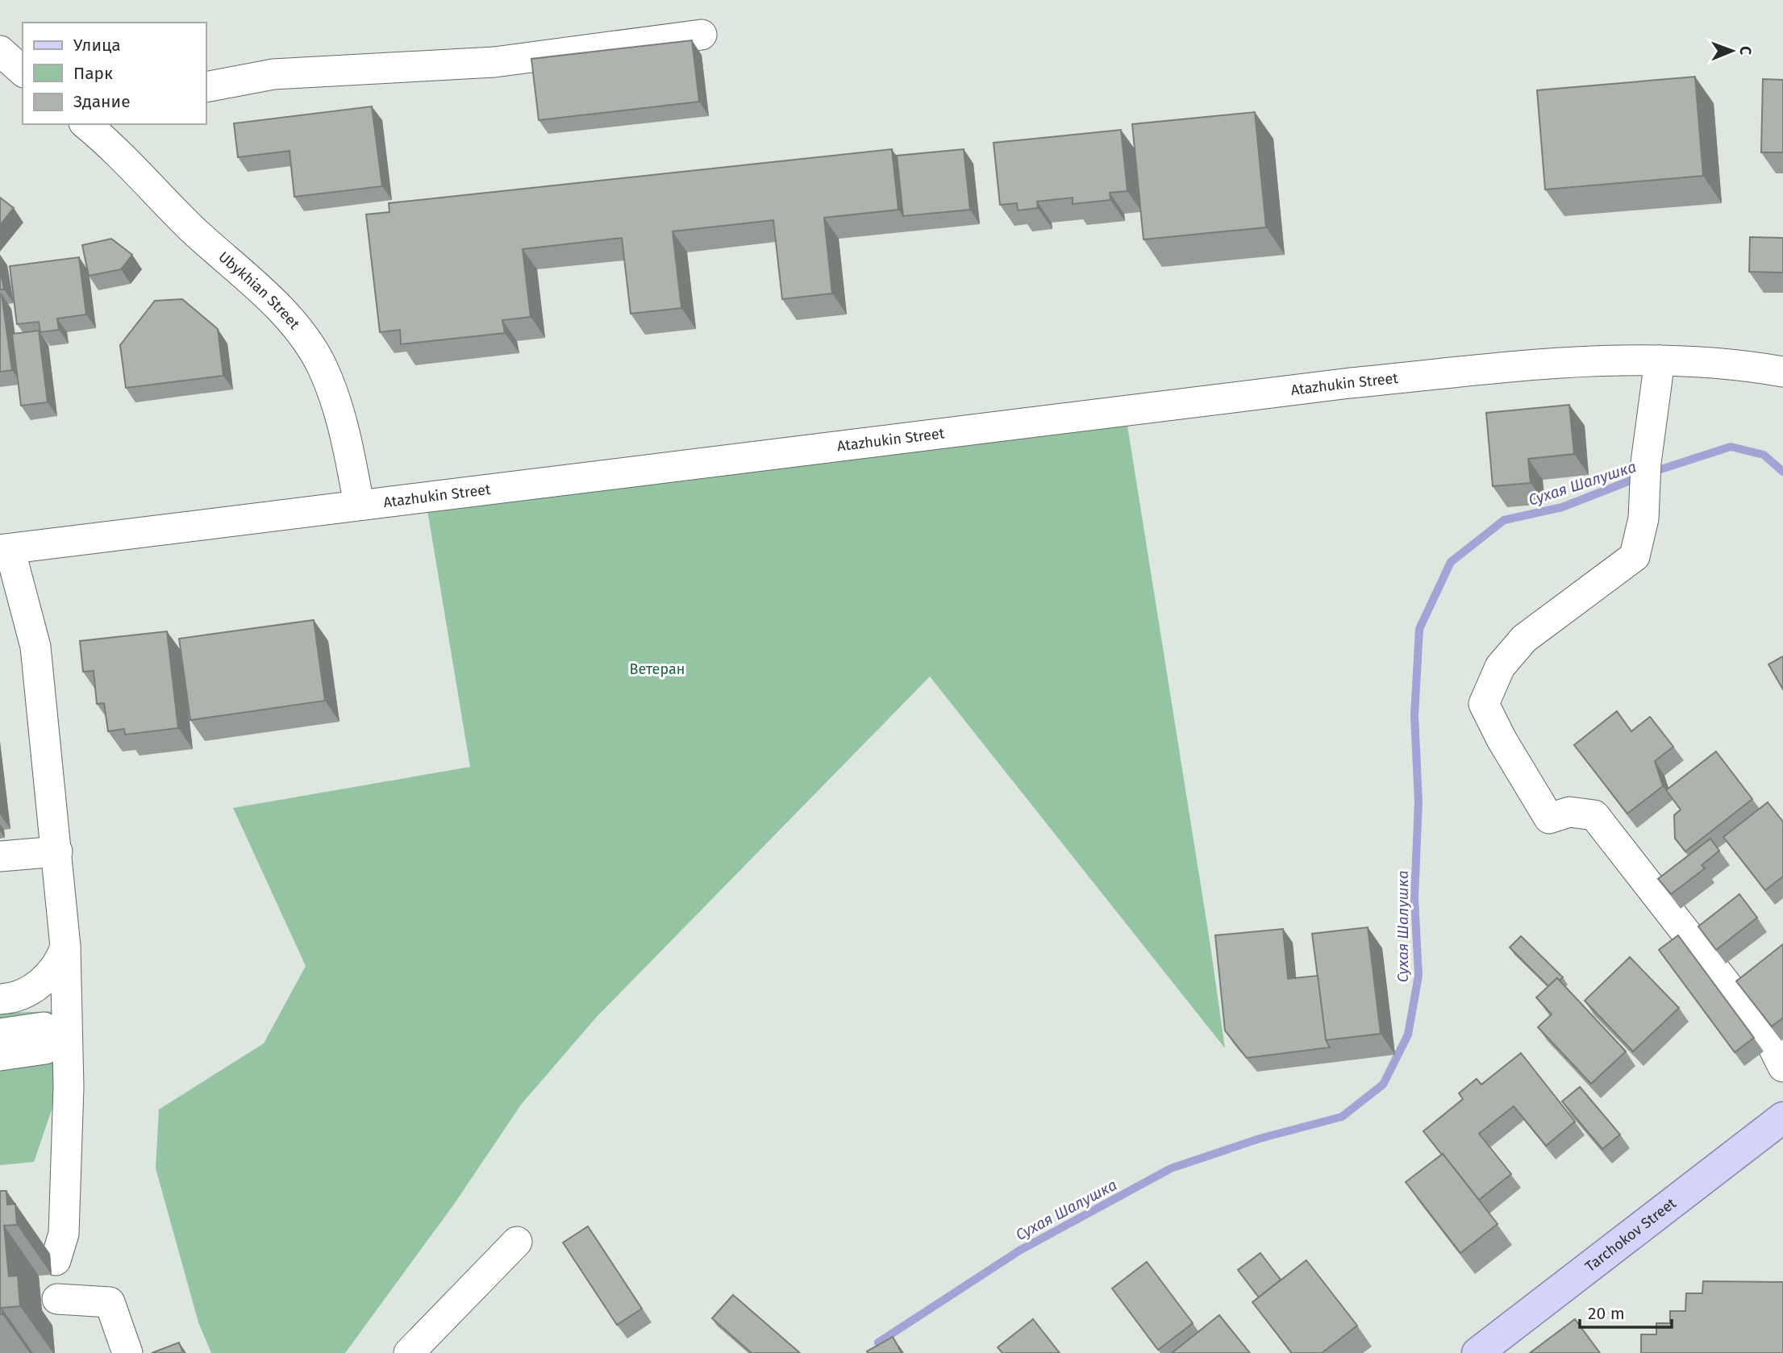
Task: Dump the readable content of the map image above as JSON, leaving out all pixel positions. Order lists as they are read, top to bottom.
{
  "streets": {
    "main road": ["Tarchokov Street"],
    "street": ["Ubykhian Street", "Atazhukin Street"]
  },
  "crossings": [
    ["Ubykhian Street", "Atazhukin Street"]
  ],
  "water": ["Сухая Шалушка"],
  "parks": ["Ветеран"],
  "legend": ["Улица", "Парк", "Здание"],
  "scale_bar": "20 m",
  "north": "right"
}
